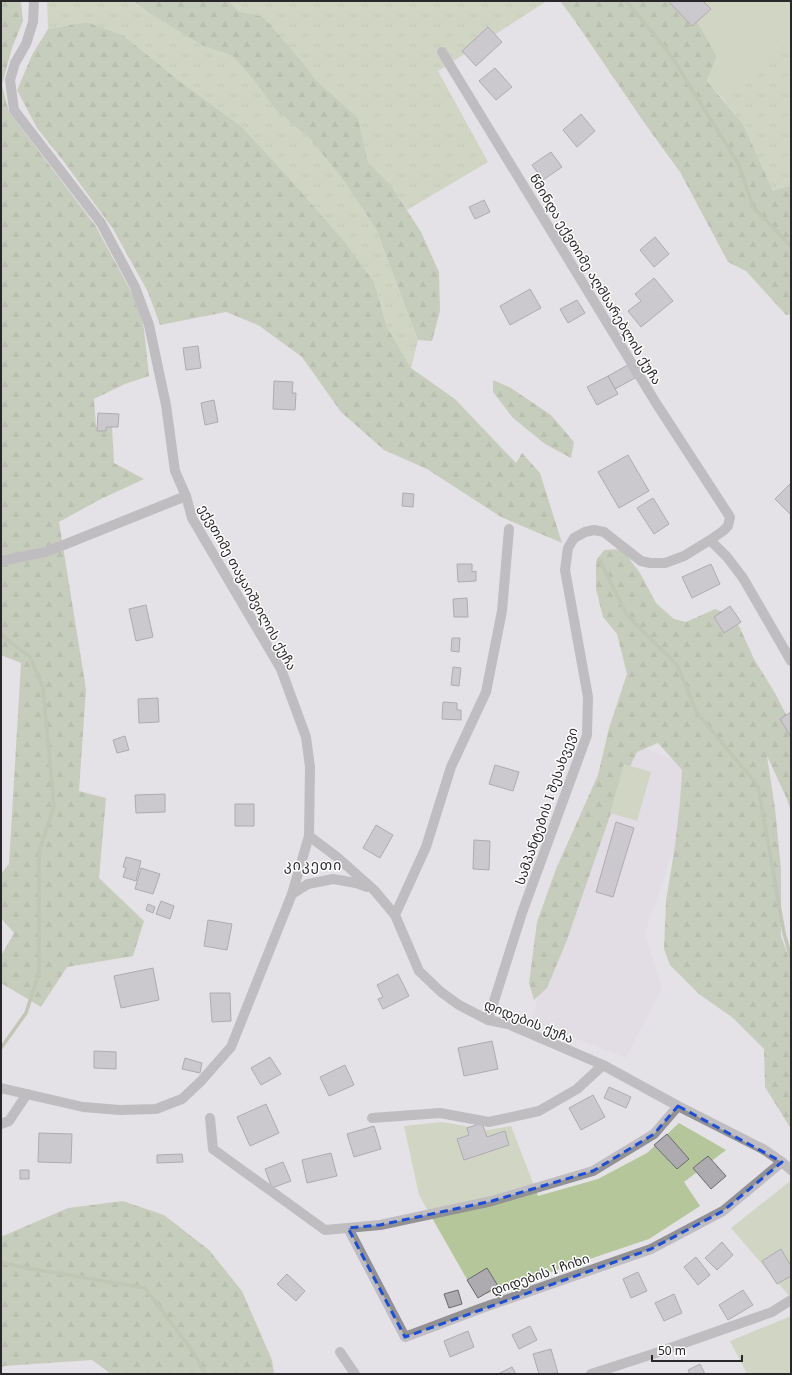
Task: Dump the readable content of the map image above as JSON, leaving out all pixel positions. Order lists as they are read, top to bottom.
{
  "streets": {
    "street": [
      "წმინდა ექვთიმე აღმსარებლის ქუჩა",
      "ექვთიმე თაყაიშვილის ქუჩა",
      "სამპანტების I შესახვევი",
      "დიდების ქუჩა",
      "დიდების I ჩიხი"
    ]
  },
  "crossings": [
    ["წმინდა ექვთიმე აღმსარებლის ქუჩა", "სამპანტების I შესახვევი"],
    ["ექვთიმე თაყაიშვილის ქუჩა", "დიდების ქუჩა"],
    ["სამპანტების I შესახვევი", "დიდების ქუჩა"],
    ["დიდების ქუჩა", "დიდების I ჩიხი"]
  ],
  "districts": ["კიკეთი"],
  "scale_bar": "50 m"
}
